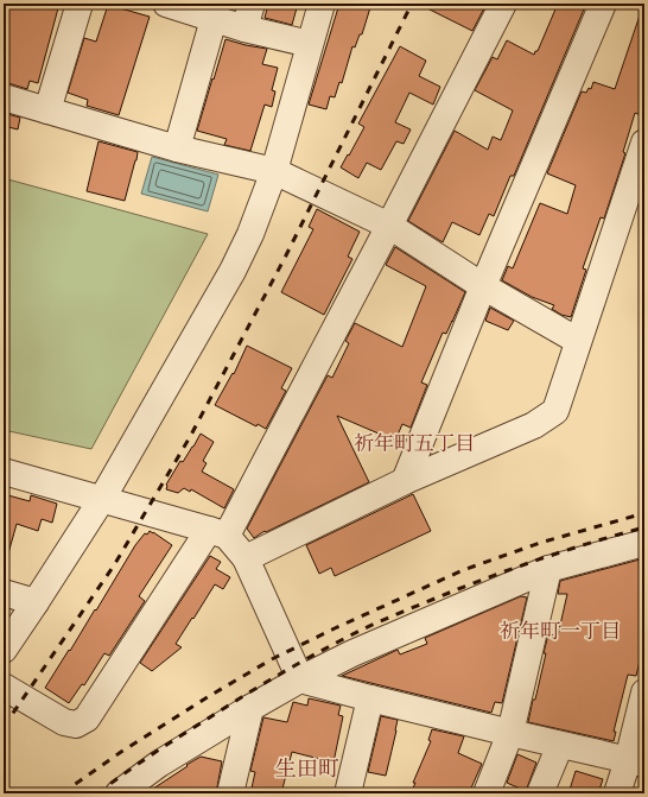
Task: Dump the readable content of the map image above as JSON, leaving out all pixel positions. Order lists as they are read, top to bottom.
{
  "districts": ["祈年町五丁目", "祈年町一丁目", "生田町"]
}
